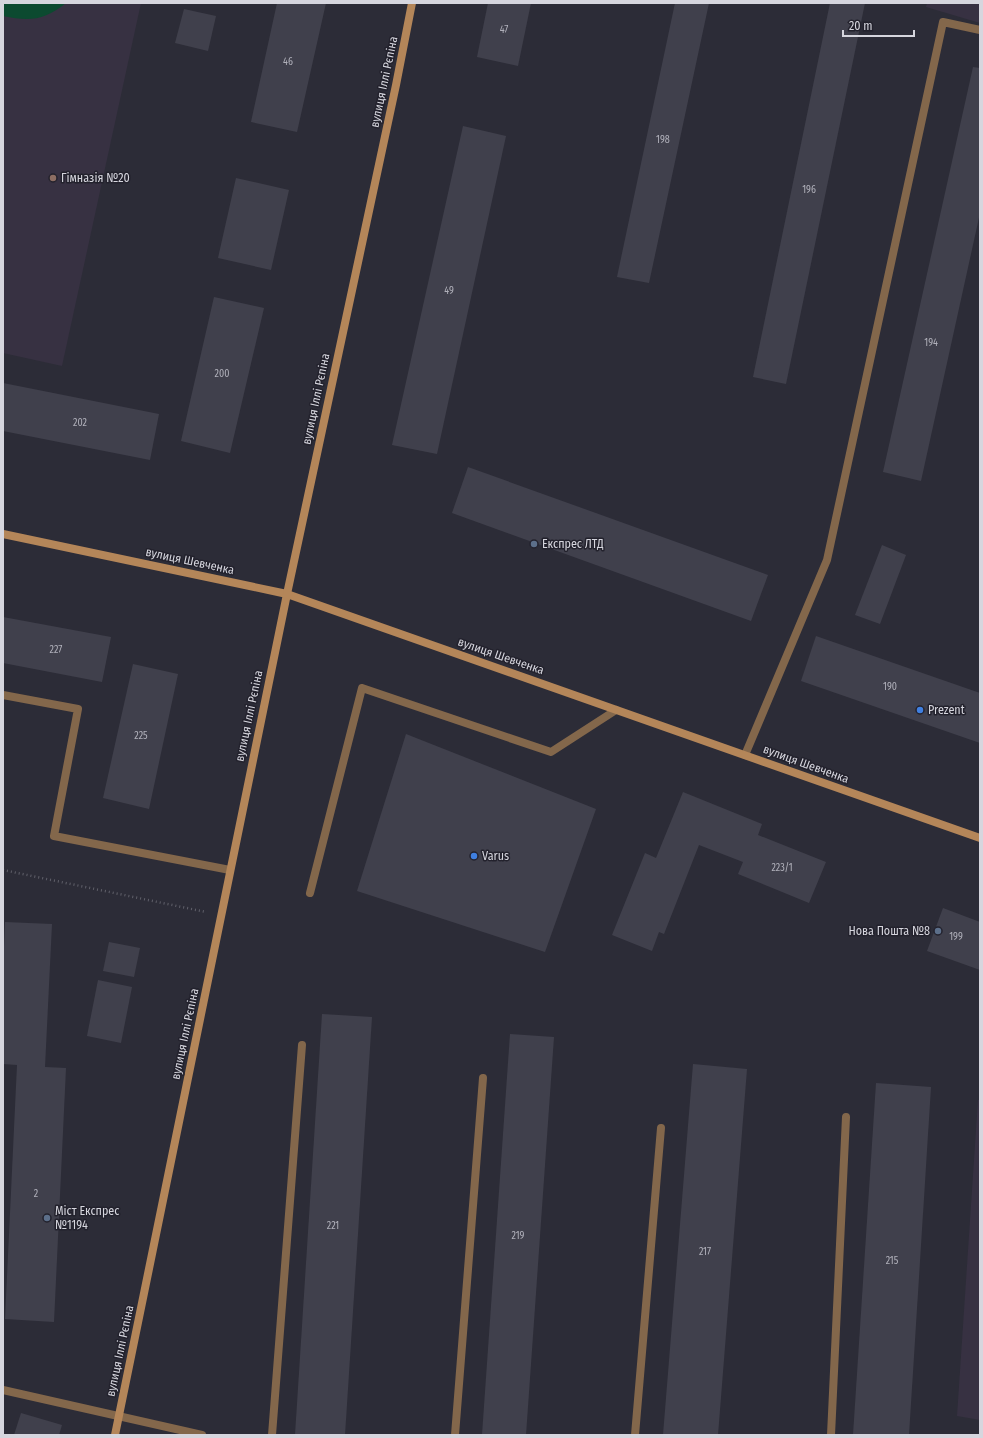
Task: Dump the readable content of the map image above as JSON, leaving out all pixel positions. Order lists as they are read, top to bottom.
{
  "streets": {
    "street": ["вулиця Іллі Рєпіна", "вулиця Шевченка"]
  },
  "crossings": [
    ["вулиця Іллі Рєпіна", "вулиця Шевченка"]
  ],
  "places": [
    "Гімназія №20",
    "Експрес ЛТД",
    "Prezent",
    "Varus",
    "Нова Пошта №8",
    "Міст Експрес №1194"
  ],
  "house_numbers": [
    "47",
    "46",
    "198",
    "196",
    "49",
    "194",
    "200",
    "202",
    "227",
    "190",
    "225",
    "223/1",
    "199",
    "2",
    "221",
    "219",
    "217",
    "215"
  ],
  "scale_bar": "20 m"
}
